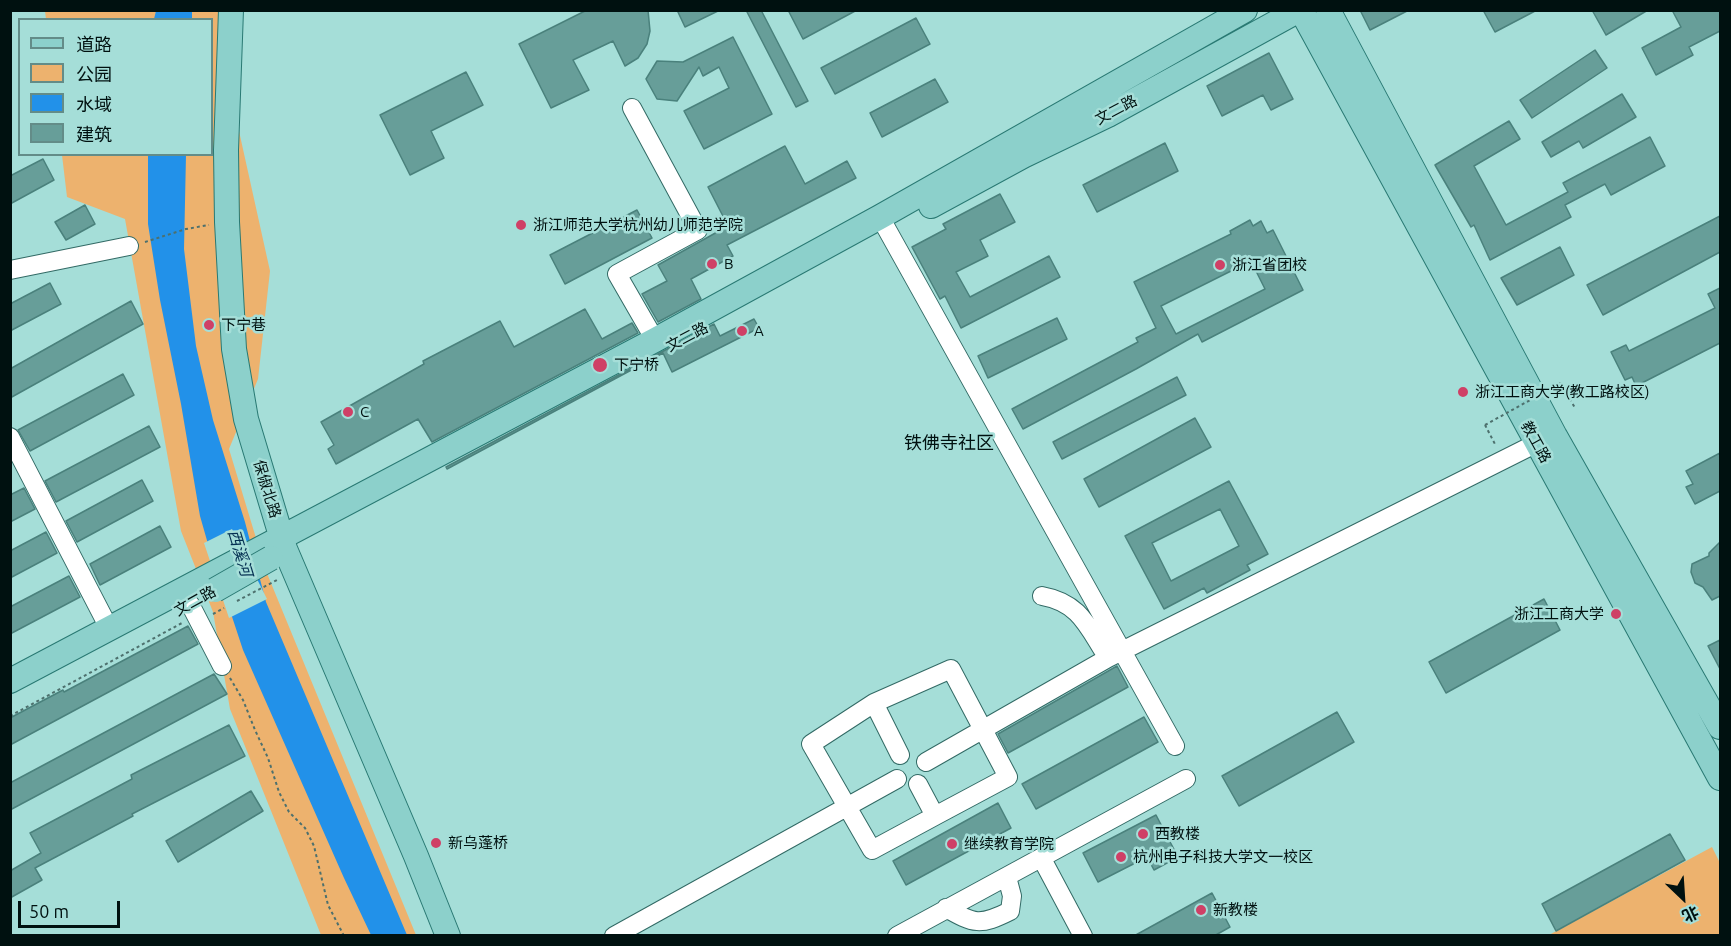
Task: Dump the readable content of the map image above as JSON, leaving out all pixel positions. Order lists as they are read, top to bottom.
{
  "streets": {
    "main road": ["文二路", "教工路", "保俶北路"]
  },
  "crossings": [
    ["文二路", "教工路"],
    ["文二路", "保俶北路"]
  ],
  "districts": ["铁佛寺社区"],
  "water": ["西溪河"],
  "places": [
    "浙江师范大学杭州幼儿师范学院",
    "B",
    "浙江省团校",
    "下宁巷",
    "A",
    "下宁桥",
    "浙江工商大学(教工路校区)",
    "C",
    "浙江工商大学",
    "西教楼",
    "新乌蓬桥",
    "继续教育学院",
    "杭州电子科技大学文一校区",
    "新教楼"
  ],
  "legend": [
    "道路",
    "公园",
    "水域",
    "建筑"
  ],
  "scale_bar": "50 m",
  "north": "bottom right"
}
